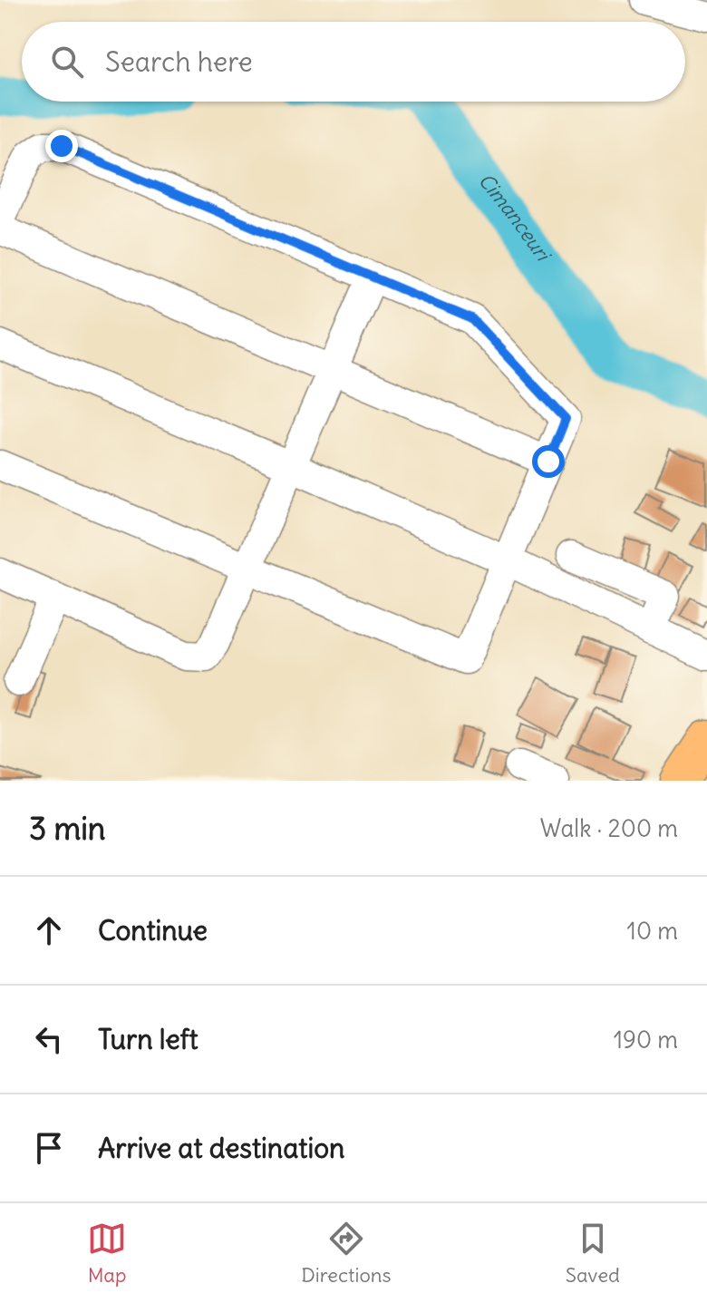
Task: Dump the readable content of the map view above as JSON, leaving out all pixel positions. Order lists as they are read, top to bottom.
{
  "water": ["Cimanceuri"],
  "page": {
    "search": "Search here",
    "heading": ["3 min", "Walk · 200 m"],
    "list": [
      ["Continue", "10 m"],
      ["Turn left", "190 m"],
      "Arrive at destination"
    ],
    "nav": ["Map", "Directions", "Saved"]
  }
}
